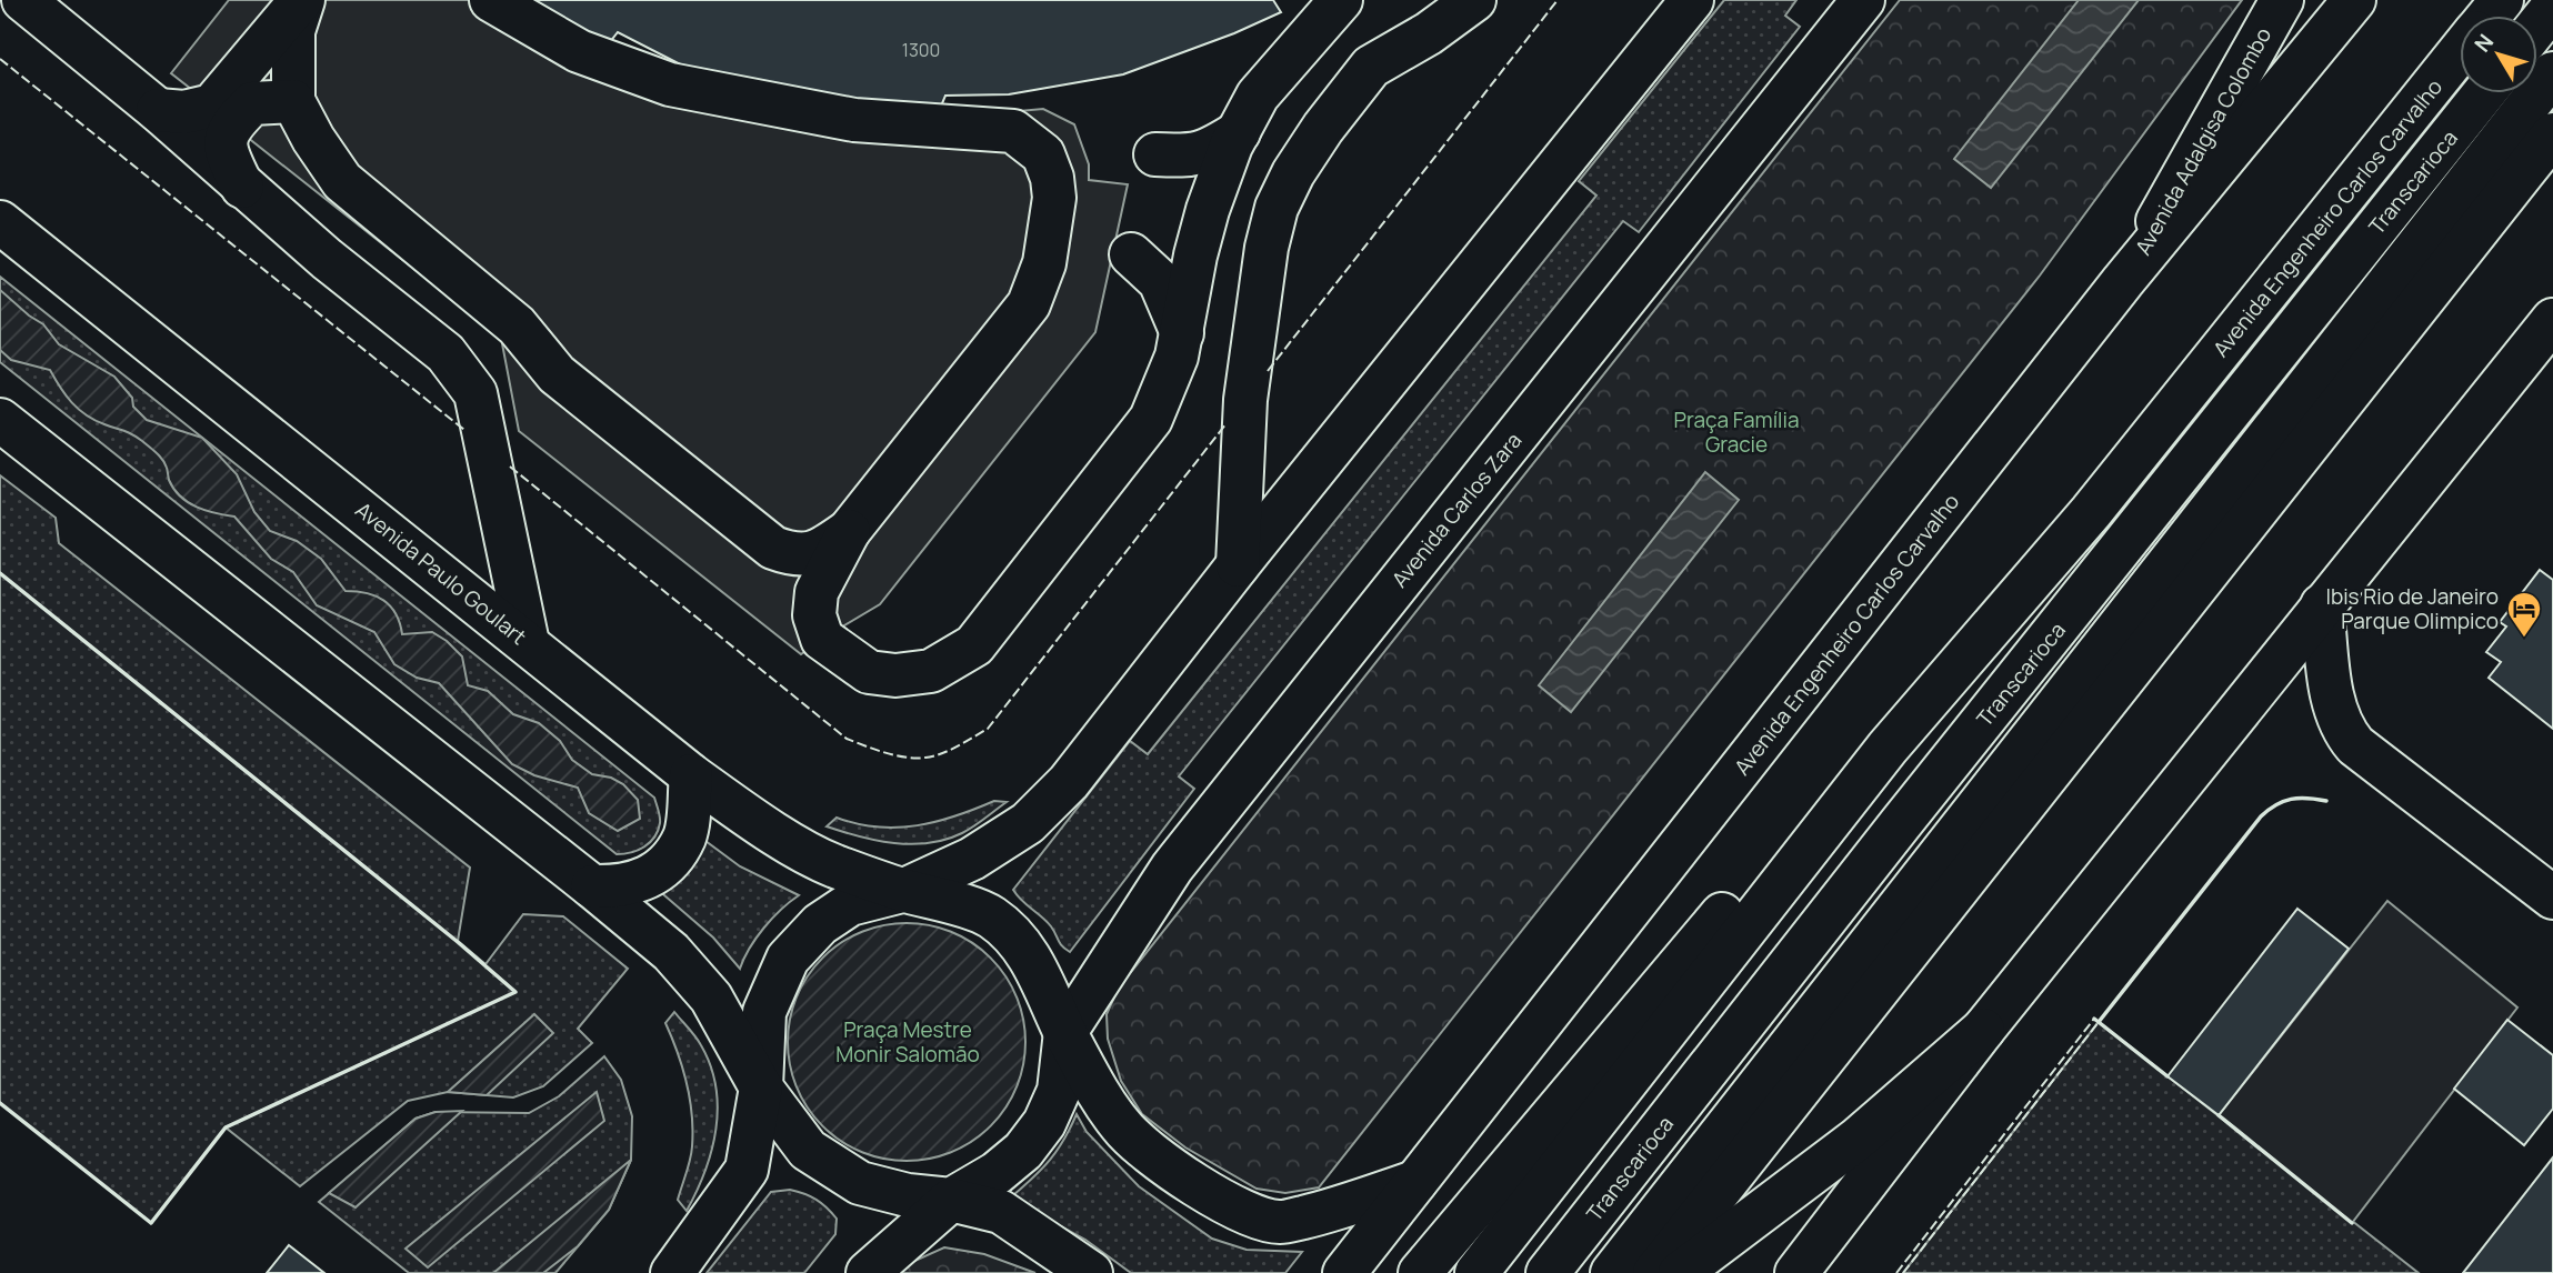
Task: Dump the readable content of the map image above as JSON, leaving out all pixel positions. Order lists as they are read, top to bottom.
{
  "streets": {
    "main road": [
      "Avenida Adalgisa Colombo",
      "Transcarioca",
      "Avenida Engenheiro Carlos Carvalho",
      "Avenida Carlos Zara",
      "Avenida Paulo Goulart"
    ]
  },
  "crossings": [
    ["Avenida Adalgisa Colombo", "Avenida Engenheiro Carlos Carvalho"],
    ["Avenida Carlos Zara", "Avenida Paulo Goulart"]
  ],
  "parks": ["Praça Família Gracie", "Praça Mestre Monir Salomão"],
  "places": {
    "hotel": ["Ibis Rio de Janeiro Parque Olimpico"]
  },
  "house_numbers": ["1300"],
  "north": "top left"
}
